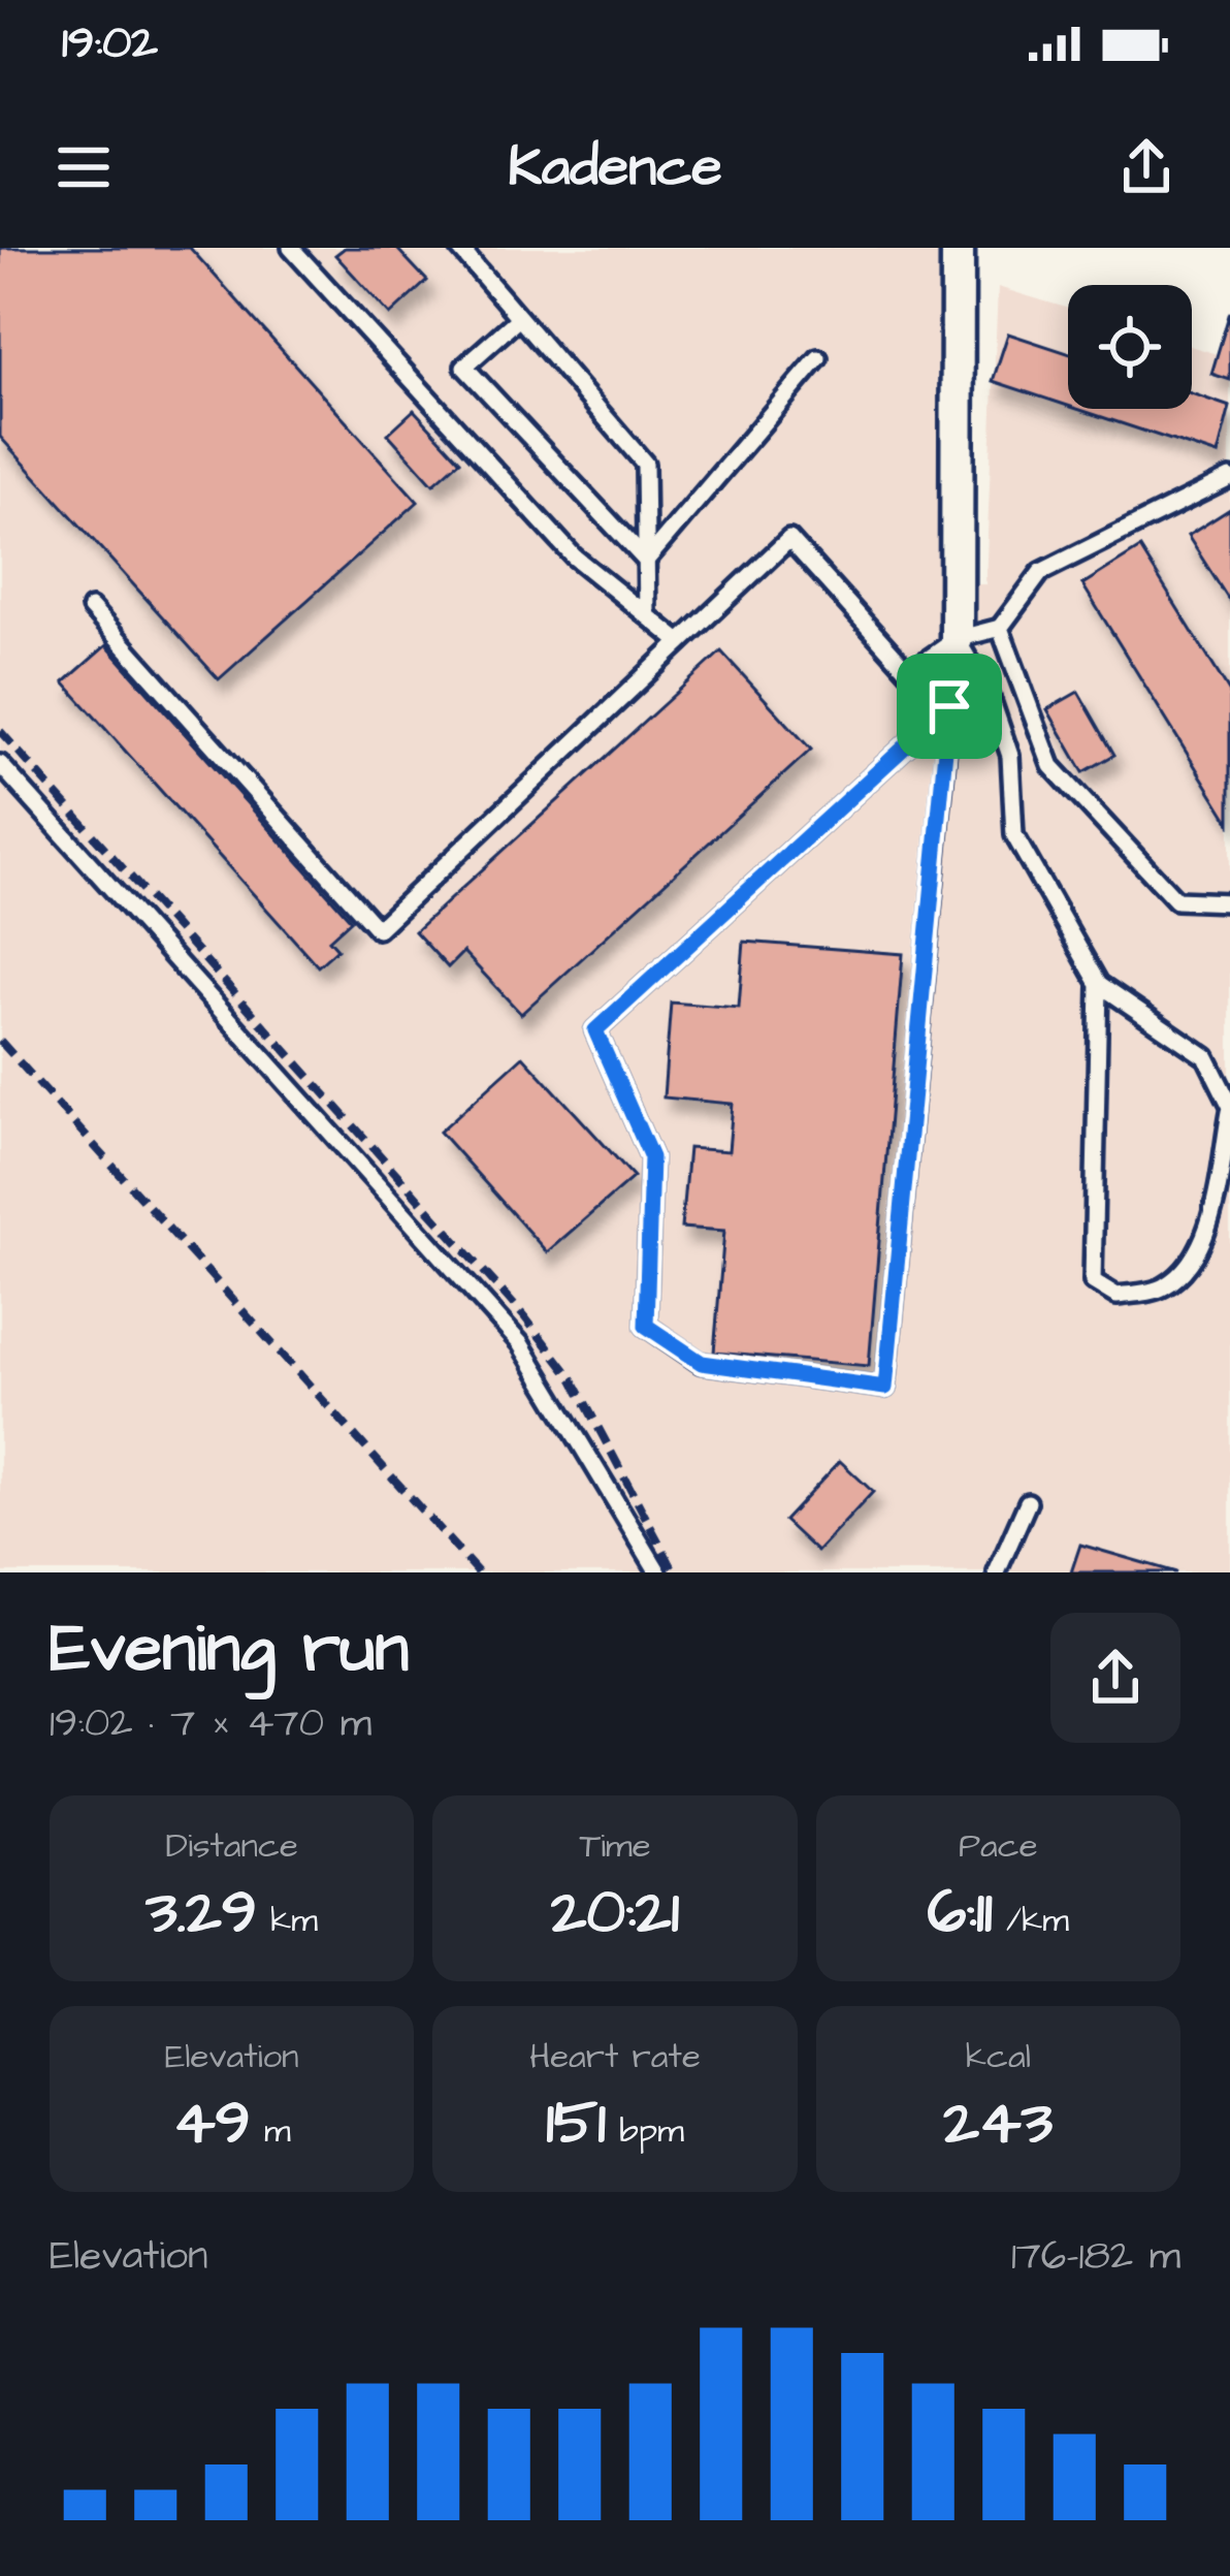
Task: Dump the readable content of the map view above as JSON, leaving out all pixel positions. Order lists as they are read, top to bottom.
{
  "page": {
    "status": "19:02",
    "header": "Kadence",
    "heading": ["Evening run", "19:02 · 7 × 470 m"],
    "stats": [
      ["Distance", "3.29 km"],
      ["Time", "20:21"],
      ["Pace", "6:11 /km"],
      ["Elevation", "49 m"],
      ["Heart rate", "151 bpm"],
      ["kcal", "243"]
    ],
    "chart": ["Elevation", "176–182 m"]
  }
}
